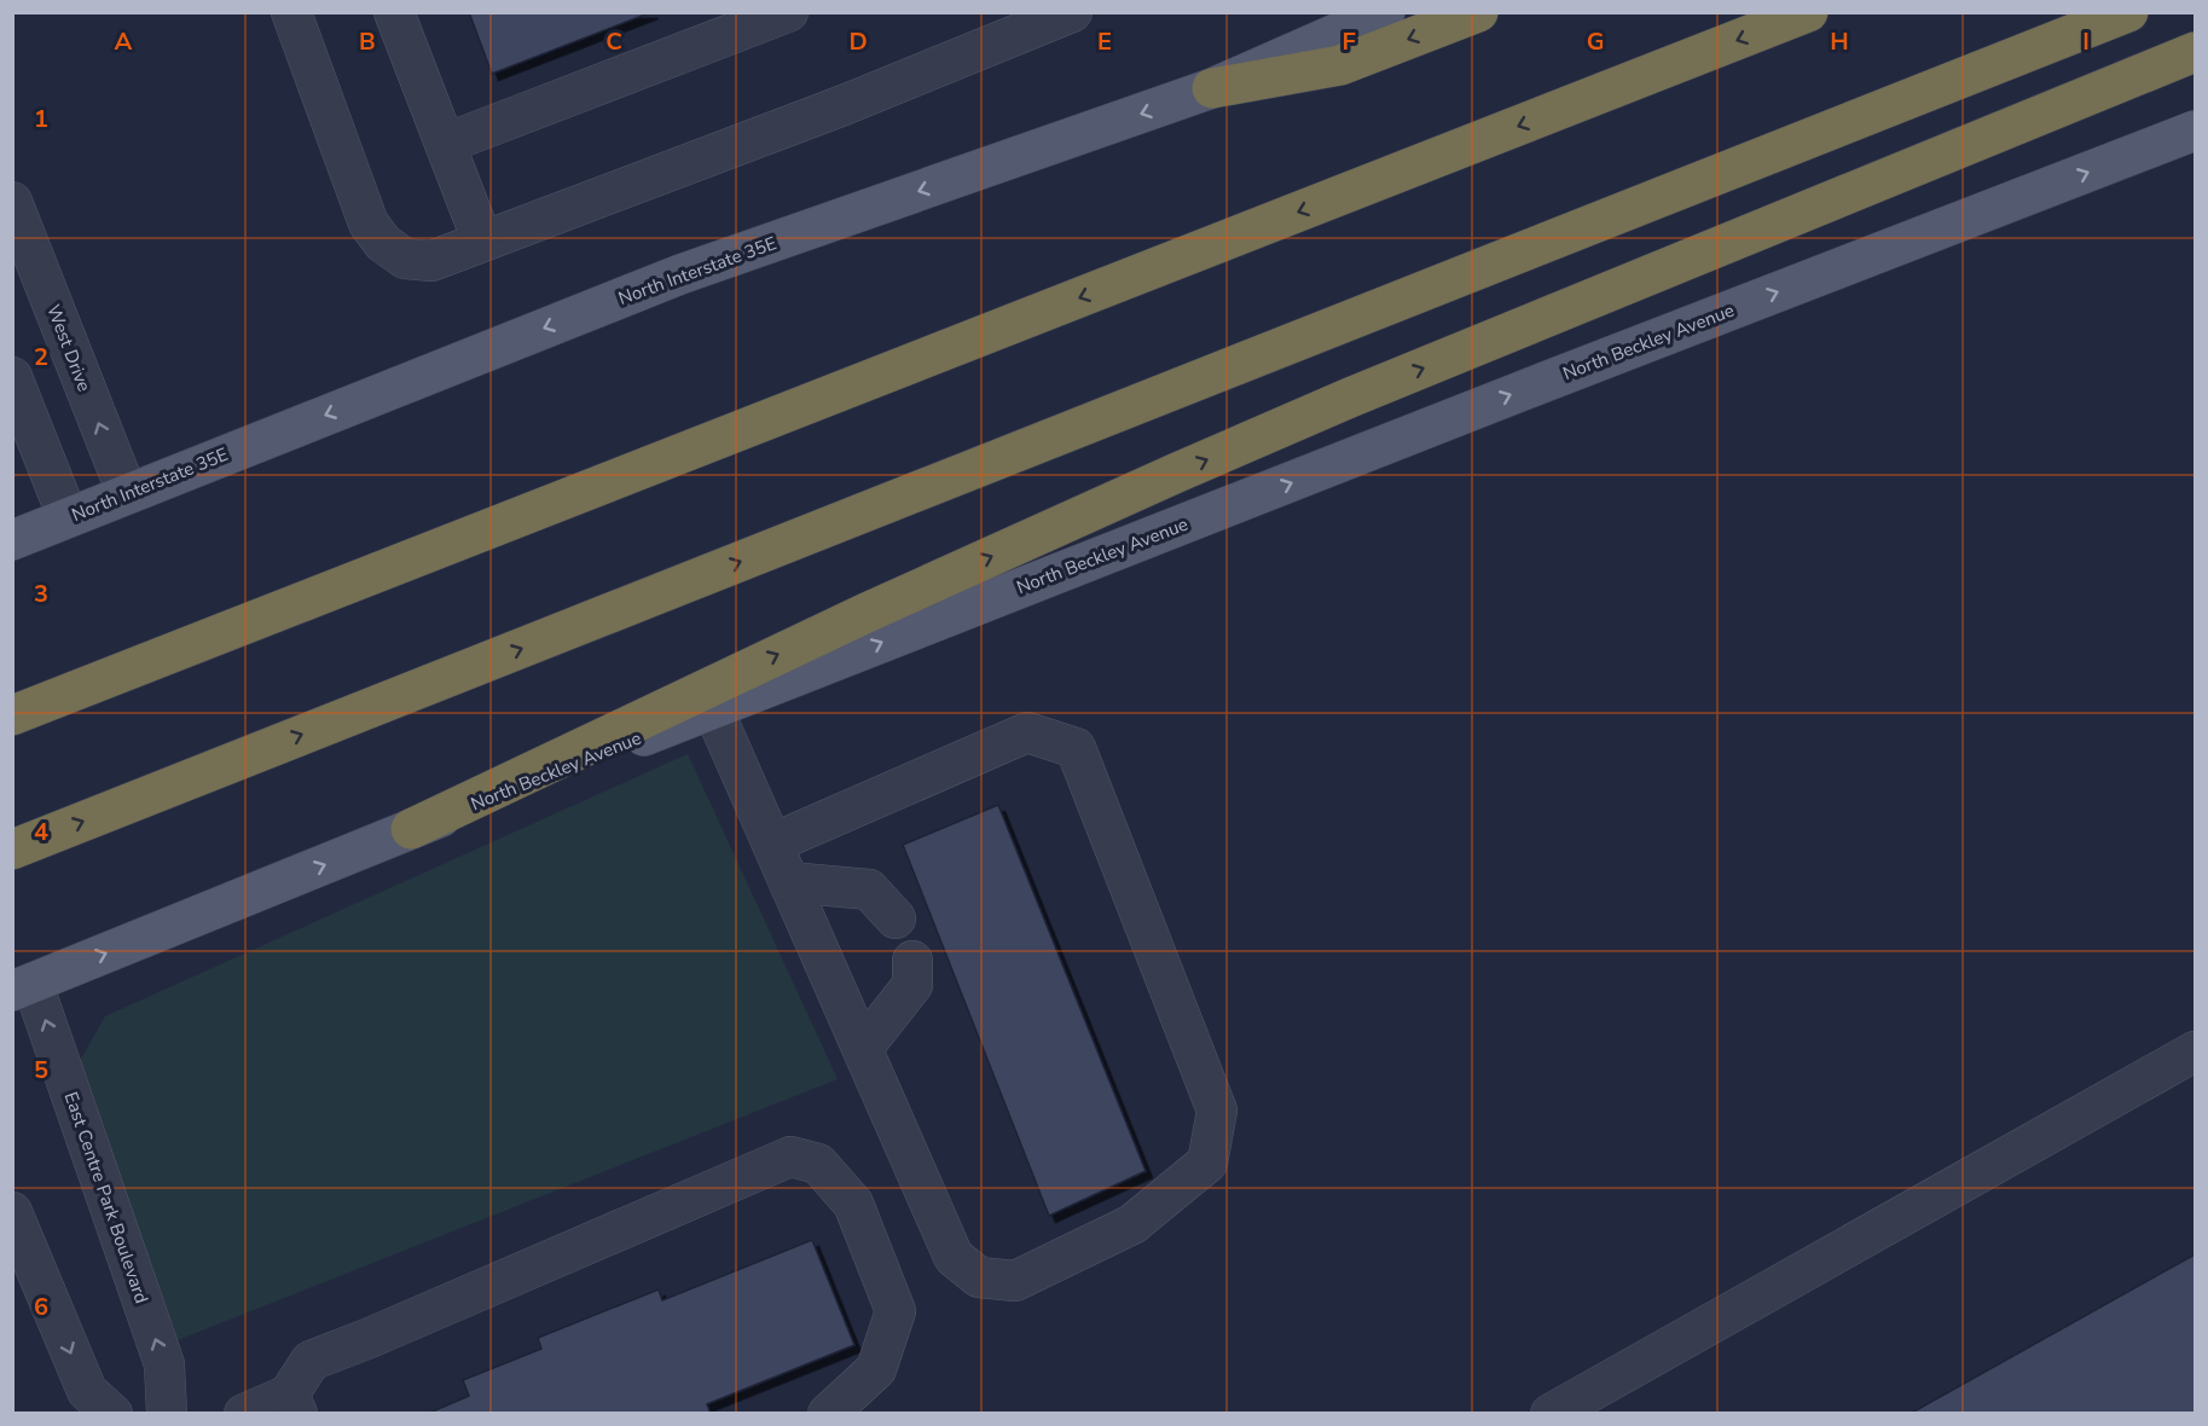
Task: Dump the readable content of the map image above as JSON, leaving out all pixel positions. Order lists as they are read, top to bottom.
{
  "streets": {
    "main road": ["North Interstate 35E", "North Beckley Avenue"],
    "street": ["West Drive", "East Centre Park Boulevard"]
  },
  "crossings": [
    ["North Interstate 35E", "West Drive"],
    ["North Beckley Avenue", "East Centre Park Boulevard"]
  ],
  "one_way": ["North Interstate 35E", "North Beckley Avenue"],
  "grid": {
    "columns": [
      "A",
      "B",
      "C",
      "D",
      "E",
      "F",
      "G",
      "H",
      "I"
    ],
    "rows": [
      "1",
      "2",
      "3",
      "4",
      "5",
      "6"
    ]
  }
}
